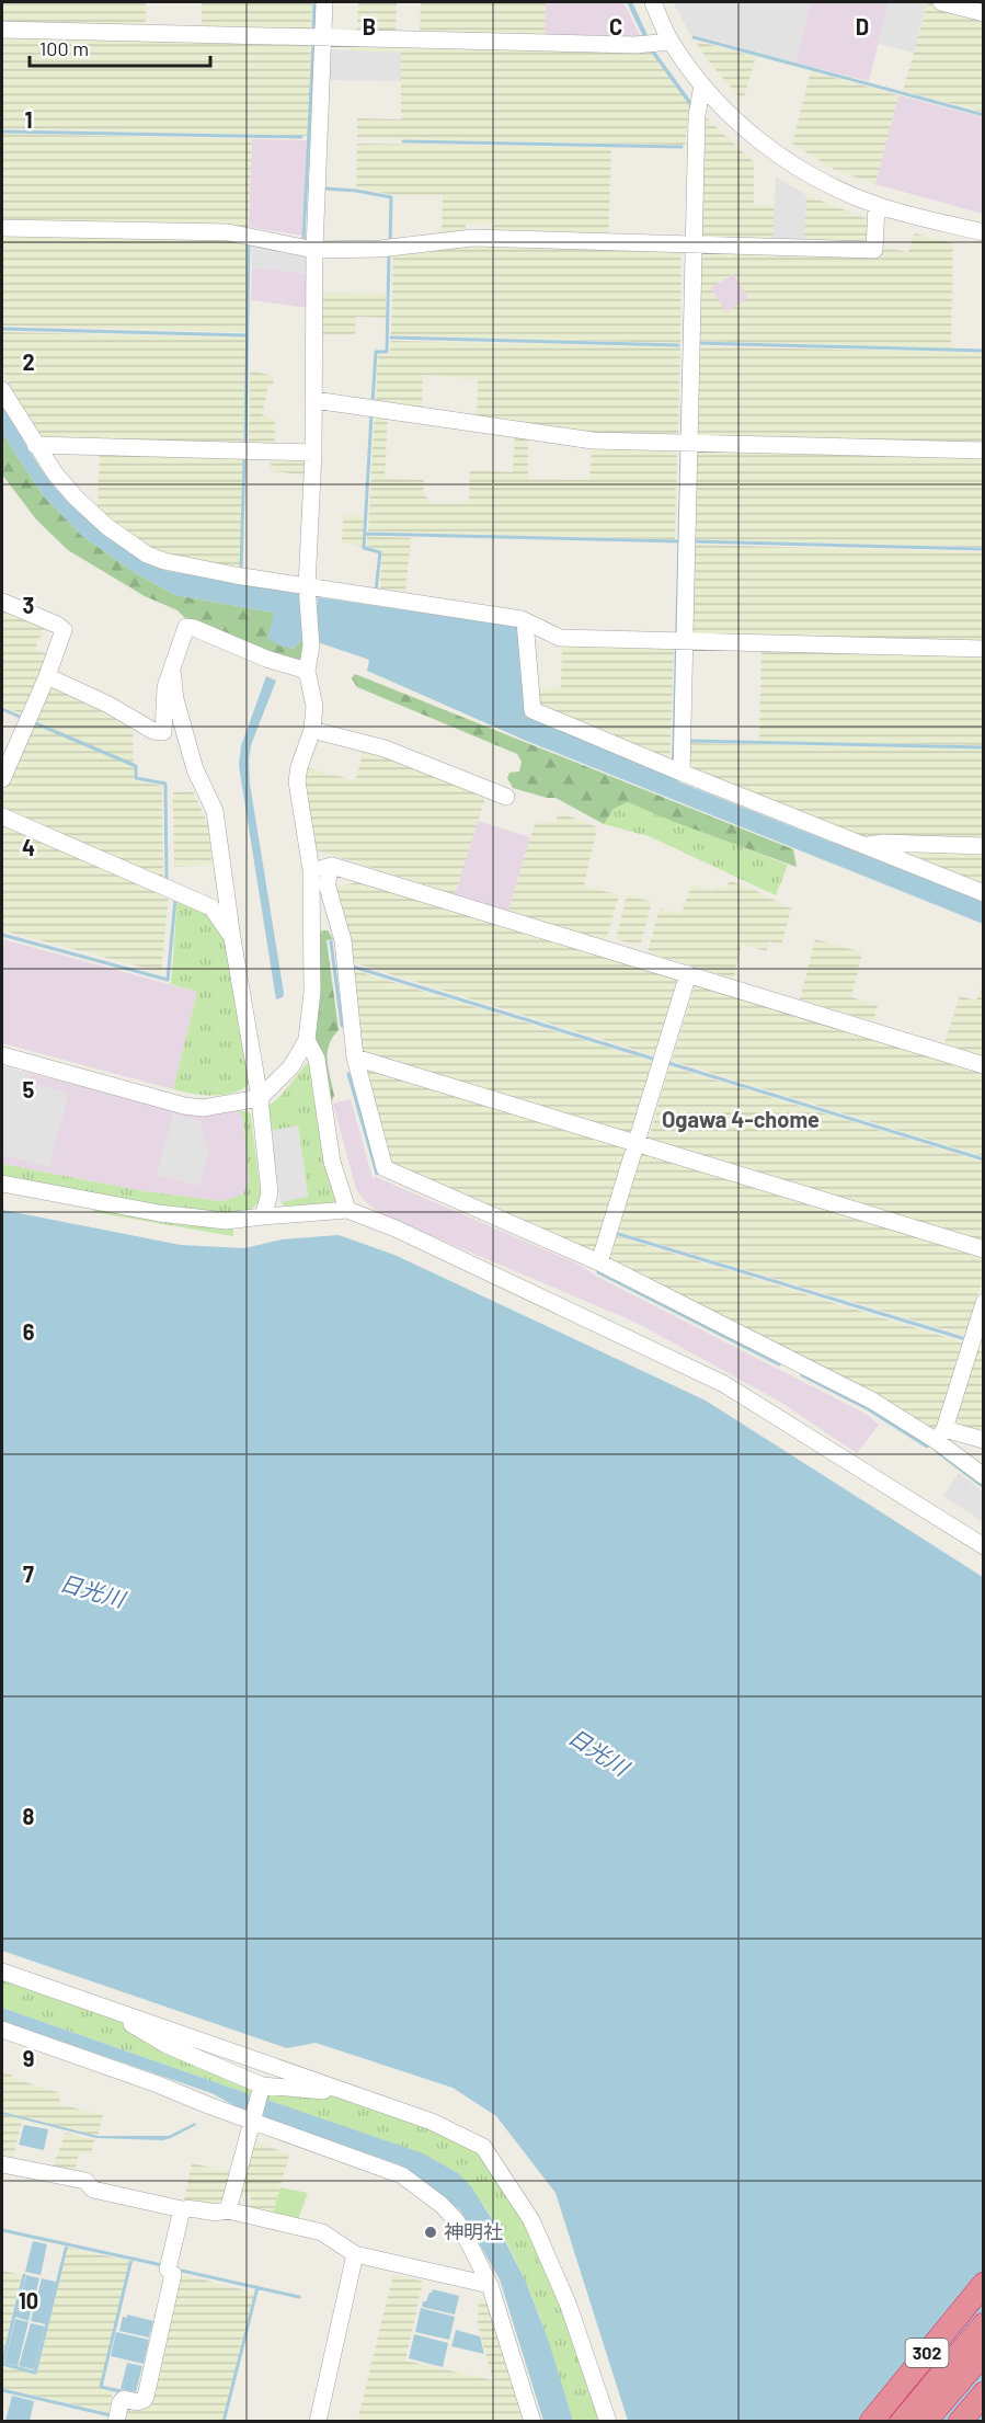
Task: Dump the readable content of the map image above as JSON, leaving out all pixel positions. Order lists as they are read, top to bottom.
{
  "streets": {
    "highway": ["302"]
  },
  "districts": ["Ogawa 4-chome"],
  "water": ["日光川"],
  "places": ["神明社"],
  "scale_bar": "100 m",
  "grid": {
    "columns": ["B", "C", "D"],
    "rows": [
      "1",
      "2",
      "3",
      "4",
      "5",
      "6",
      "7",
      "8",
      "9",
      "10"
    ]
  }
}
